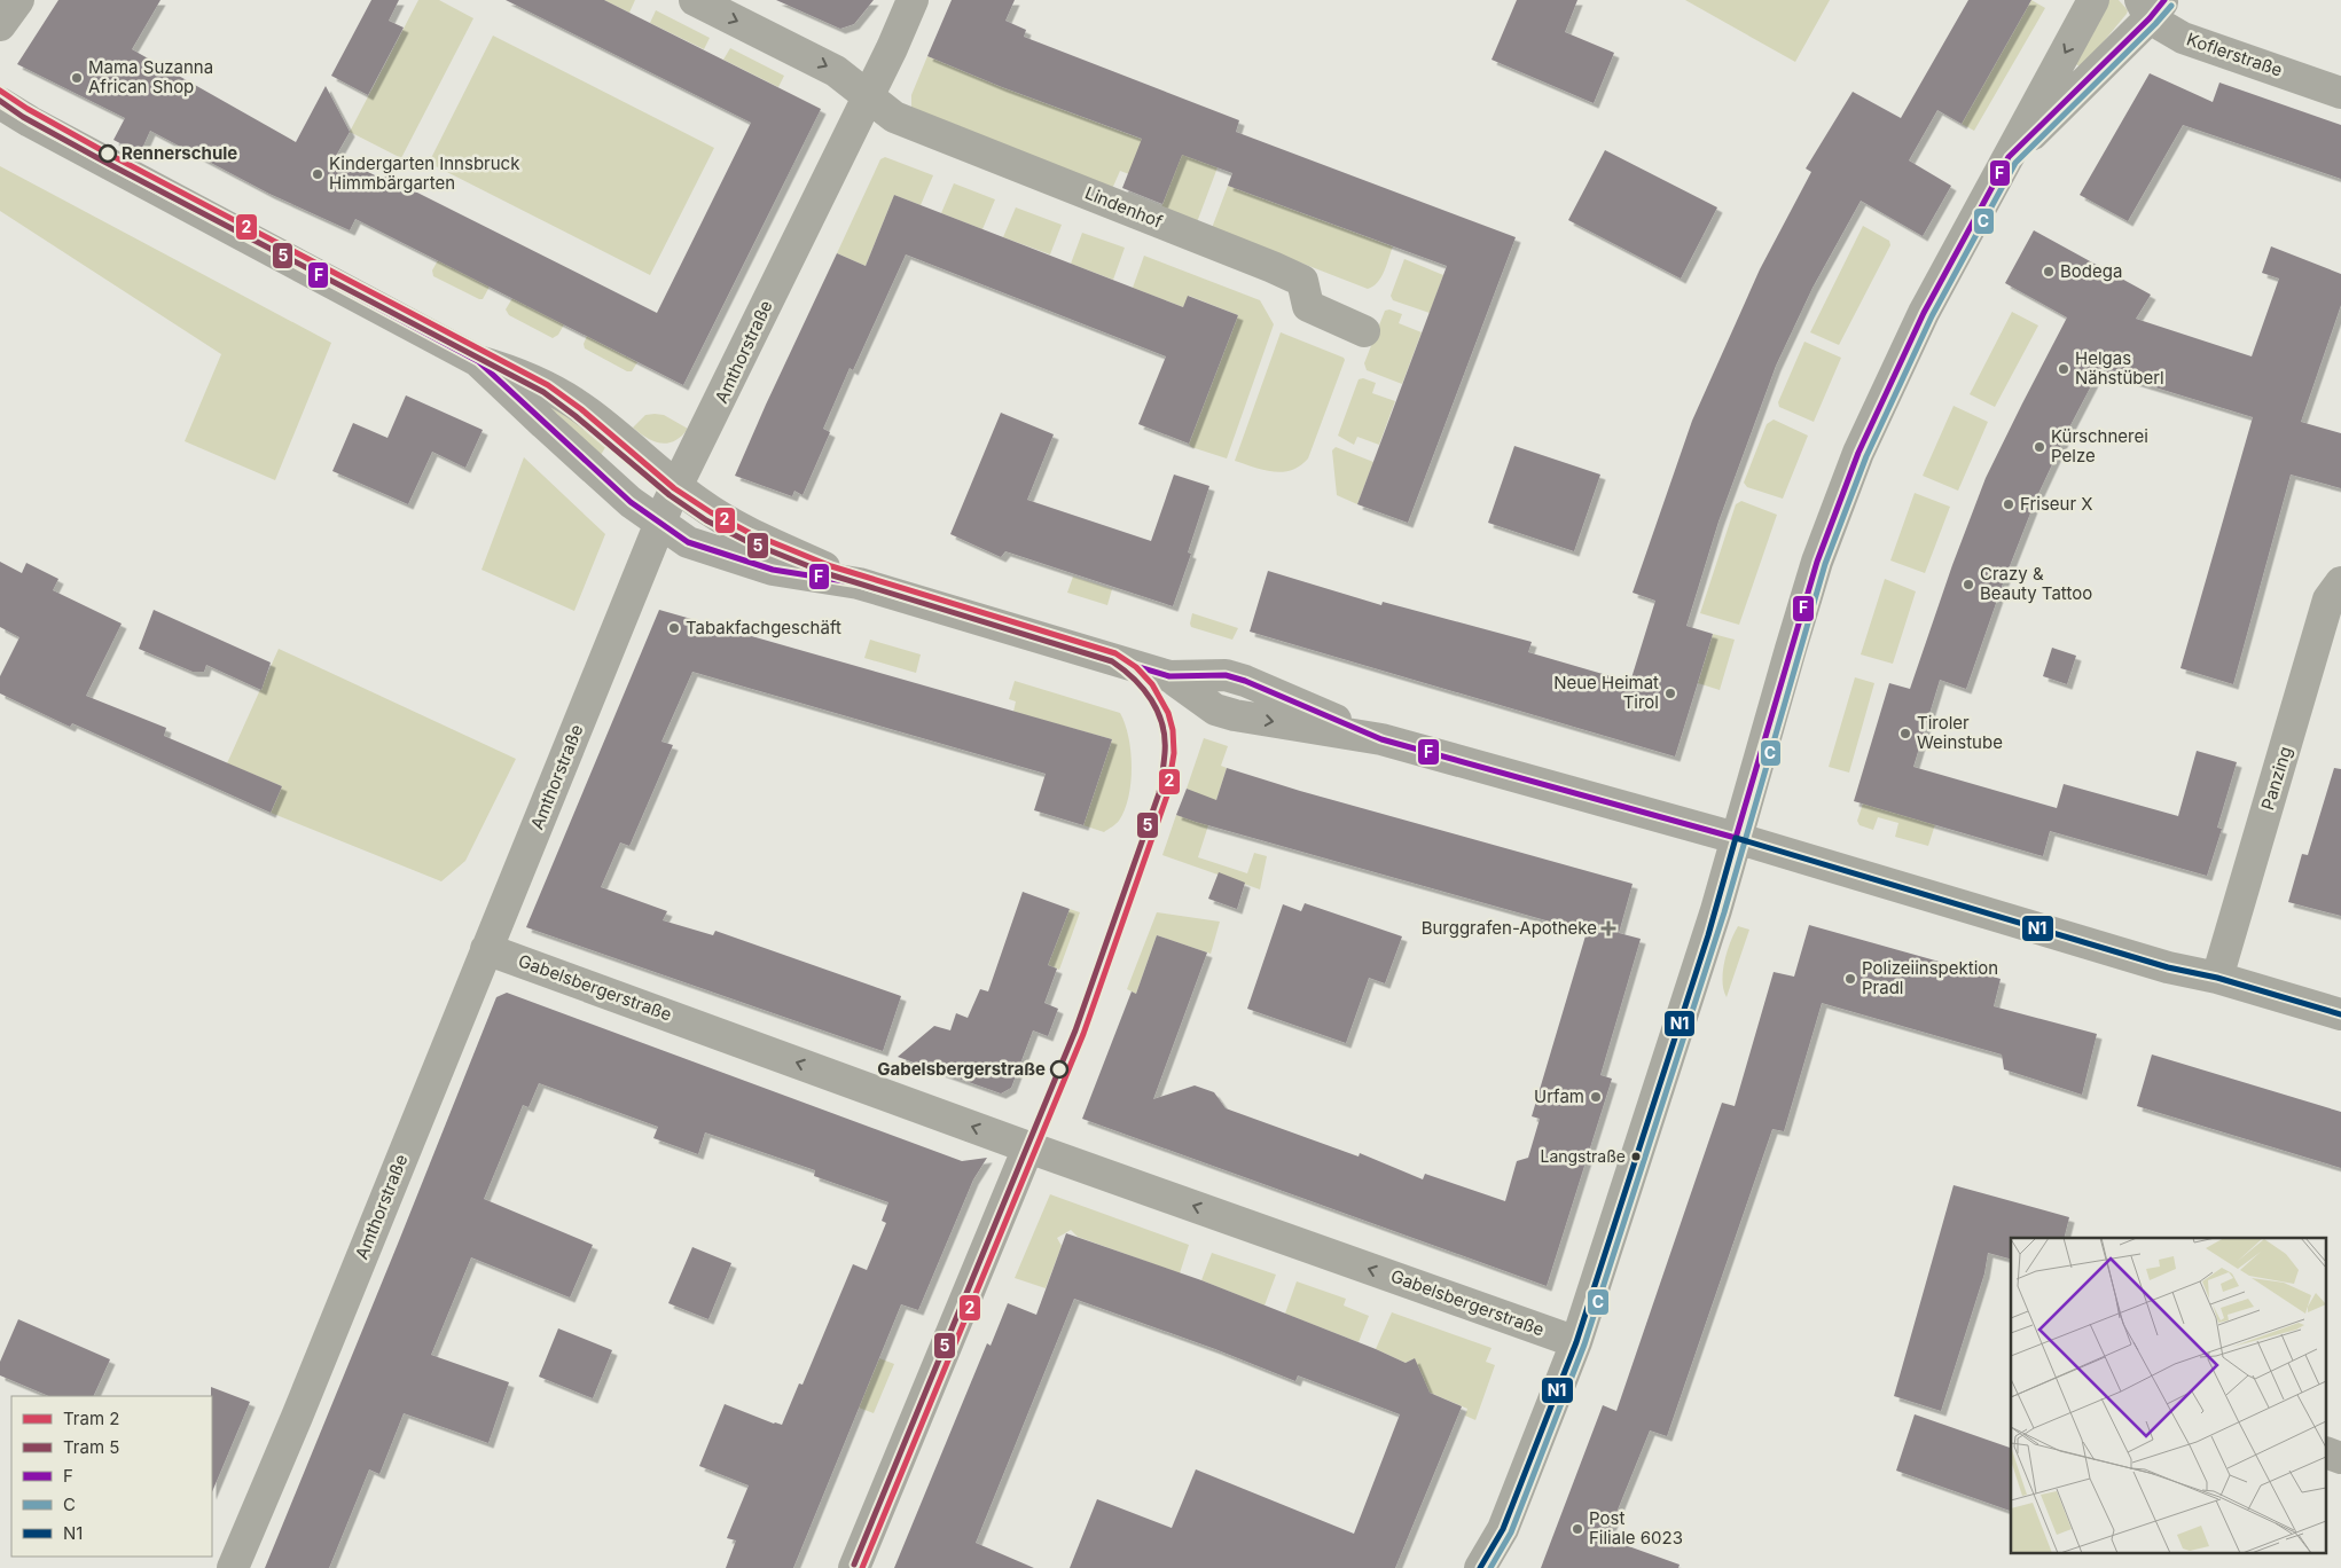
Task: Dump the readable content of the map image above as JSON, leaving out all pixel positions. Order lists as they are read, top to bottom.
{
  "streets": {
    "street": [
      "Koflerstraße",
      "Lindenhof",
      "Amthorstraße",
      "Panzing",
      "Gabelsbergerstraße"
    ]
  },
  "crossings": [
    ["Lindenhof", "Amthorstraße"],
    ["Amthorstraße", "Gabelsbergerstraße"]
  ],
  "one_way": ["Gabelsbergerstraße"],
  "places": {
    "other": [
      "Mama Suzanna African Shop",
      "Rennerschule",
      "Kindergarten Innsbruck Himmbärgarten",
      "Bodega",
      "Helgas Nähstüberl",
      "Kürschnerei Pelze",
      "Friseur X",
      "Crazy & Beauty Tattoo",
      "Tabakfachgeschäft",
      "Neue Heimat Tirol",
      "Tiroler Weinstube",
      "Polizeiinspektion Pradl",
      "Gabelsbergerstraße",
      "Urfam",
      "Langstraße",
      "Post Filiale 6023"
    ],
    "health": ["Burggrafen-Apotheke"]
  },
  "lines": [
    "transit line F",
    "transit line C",
    "tram line 2",
    "tram line 5",
    "transit line N1"
  ],
  "legend": [
    "Tram 2",
    "Tram 5",
    "F",
    "C",
    "N1"
  ]
}
